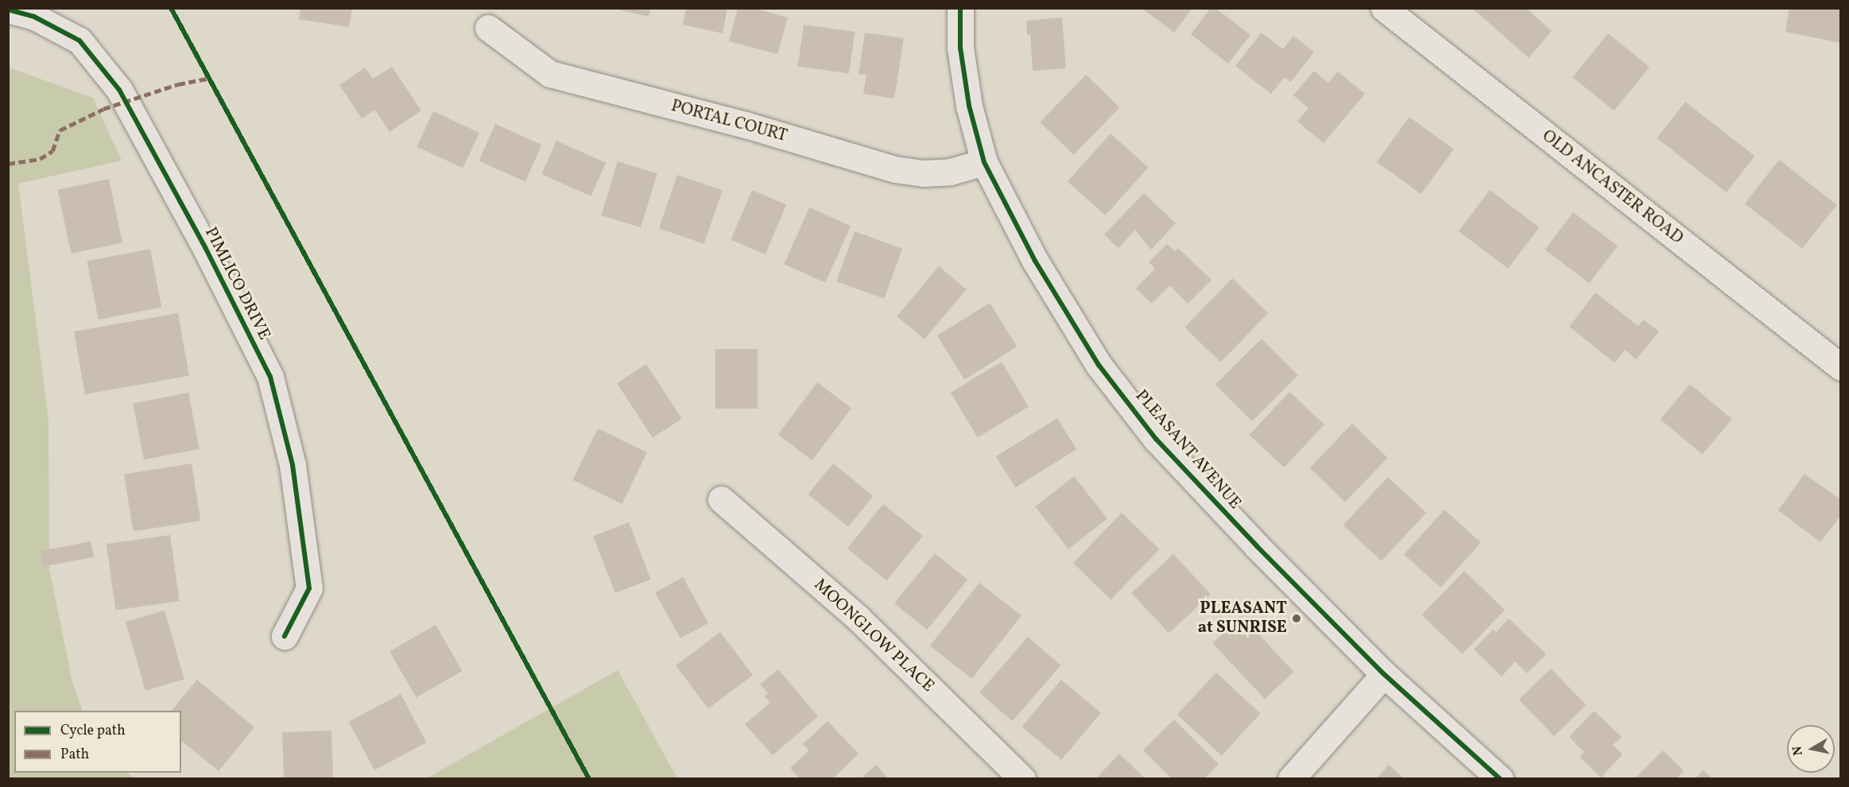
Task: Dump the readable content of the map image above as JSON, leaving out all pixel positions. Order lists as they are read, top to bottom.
{
  "streets": {
    "street": [
      "PORTAL COURT",
      "OLD ANCASTER ROAD",
      "PIMLICO DRIVE",
      "PLEASANT AVENUE",
      "MOONGLOW PLACE"
    ]
  },
  "crossings": [
    ["PORTAL COURT", "PLEASANT AVENUE"]
  ],
  "places": ["PLEASANT at SUNRISE"],
  "legend": ["Cycle path", "Path"],
  "north": "left"
}
